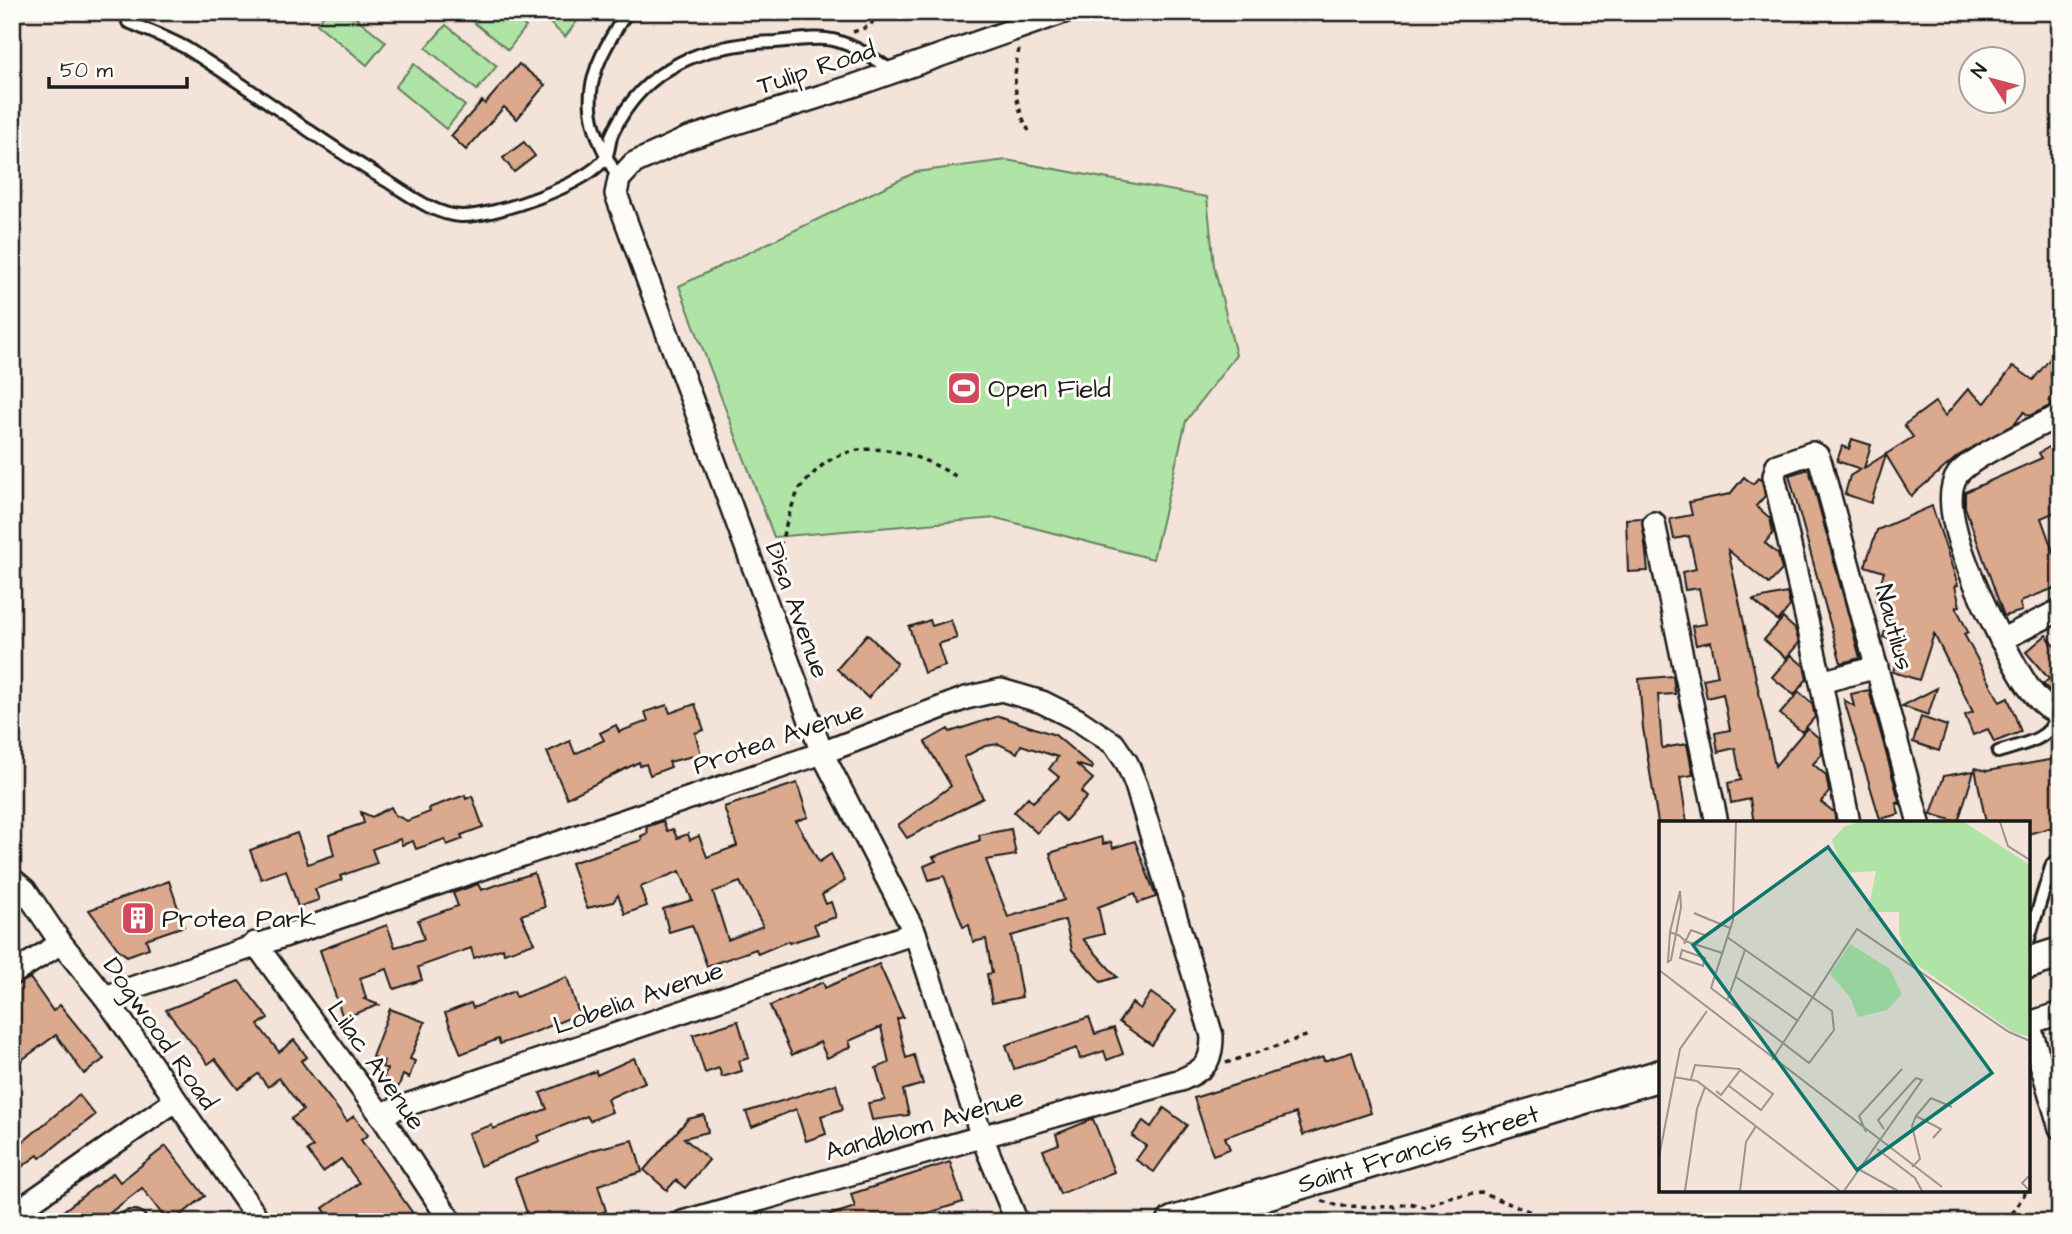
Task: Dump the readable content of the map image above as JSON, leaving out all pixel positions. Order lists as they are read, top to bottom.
{
  "streets": {
    "street": [
      "Tulip Road",
      "Disa Avenue",
      "Nautilus",
      "Protea Avenue",
      "Lobelia Avenue",
      "Dogwood Road",
      "Lilac Avenue",
      "Aandblom Avenue",
      "Saint Francis Street"
    ]
  },
  "crossings": [
    ["Tulip Road", "Disa Avenue"],
    ["Disa Avenue", "Protea Avenue"],
    ["Disa Avenue", "Lobelia Avenue"],
    ["Disa Avenue", "Aandblom Avenue"],
    ["Protea Avenue", "Dogwood Road"],
    ["Protea Avenue", "Lilac Avenue"],
    ["Protea Avenue", "Aandblom Avenue"],
    ["Lobelia Avenue", "Lilac Avenue"]
  ],
  "places": {
    "sports": ["Open Field"],
    "building": ["Protea Park"]
  },
  "scale_bar": "50 m",
  "north": "top left"
}
